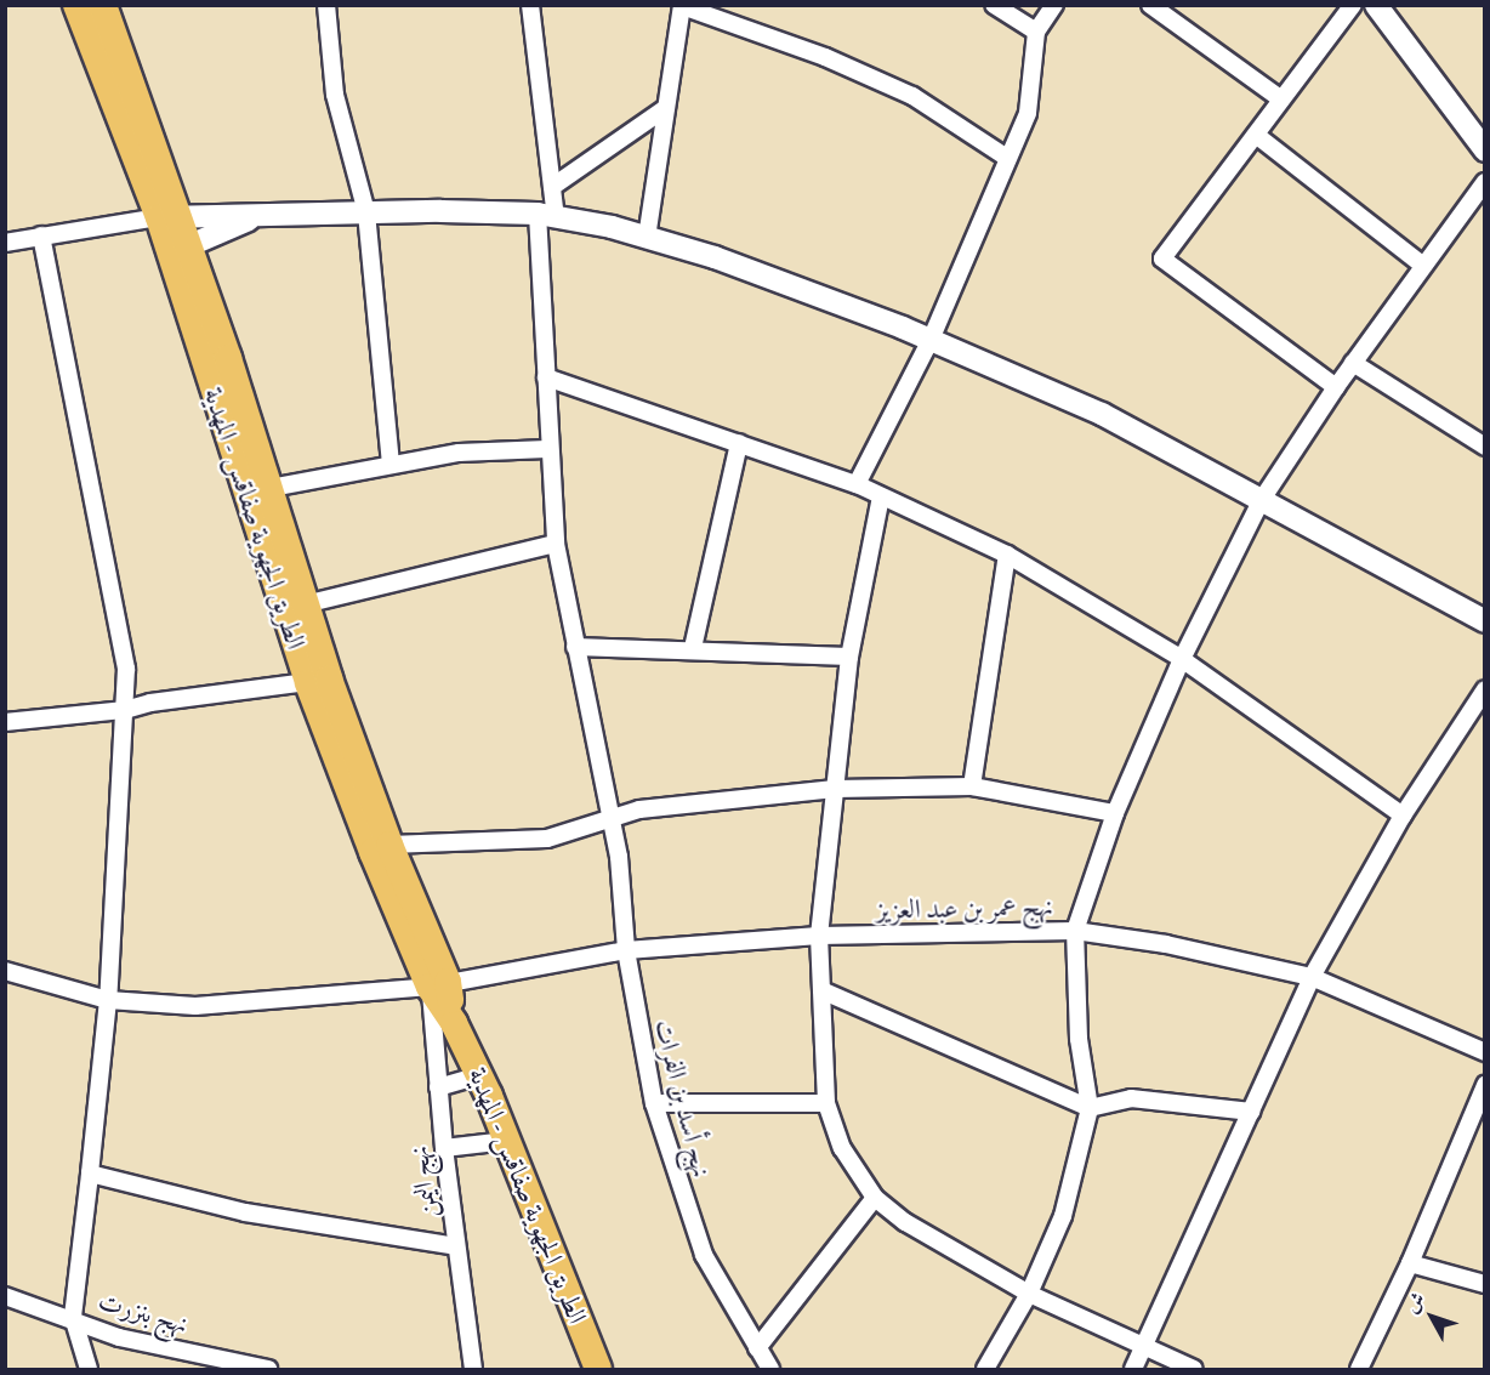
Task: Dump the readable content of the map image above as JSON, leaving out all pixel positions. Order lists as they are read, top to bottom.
{
  "streets": {
    "main road": ["الطريق الجهوية صفاقس - المهدية"],
    "street": [
      "نهج عمر بن عبد العزيز",
      "نهج أسد بن الفرات",
      "نهج اليمن",
      "نهج بنزرت"
    ]
  },
  "crossings": [
    ["الطريق الجهوية صفاقس - المهدية", "نهج عمر بن عبد العزيز"],
    ["الطريق الجهوية صفاقس - المهدية", "نهج اليمن"],
    ["نهج عمر بن عبد العزيز", "نهج أسد بن الفرات"],
    ["نهج عمر بن عبد العزيز", "نهج اليمن"]
  ],
  "north": "top left"
}
